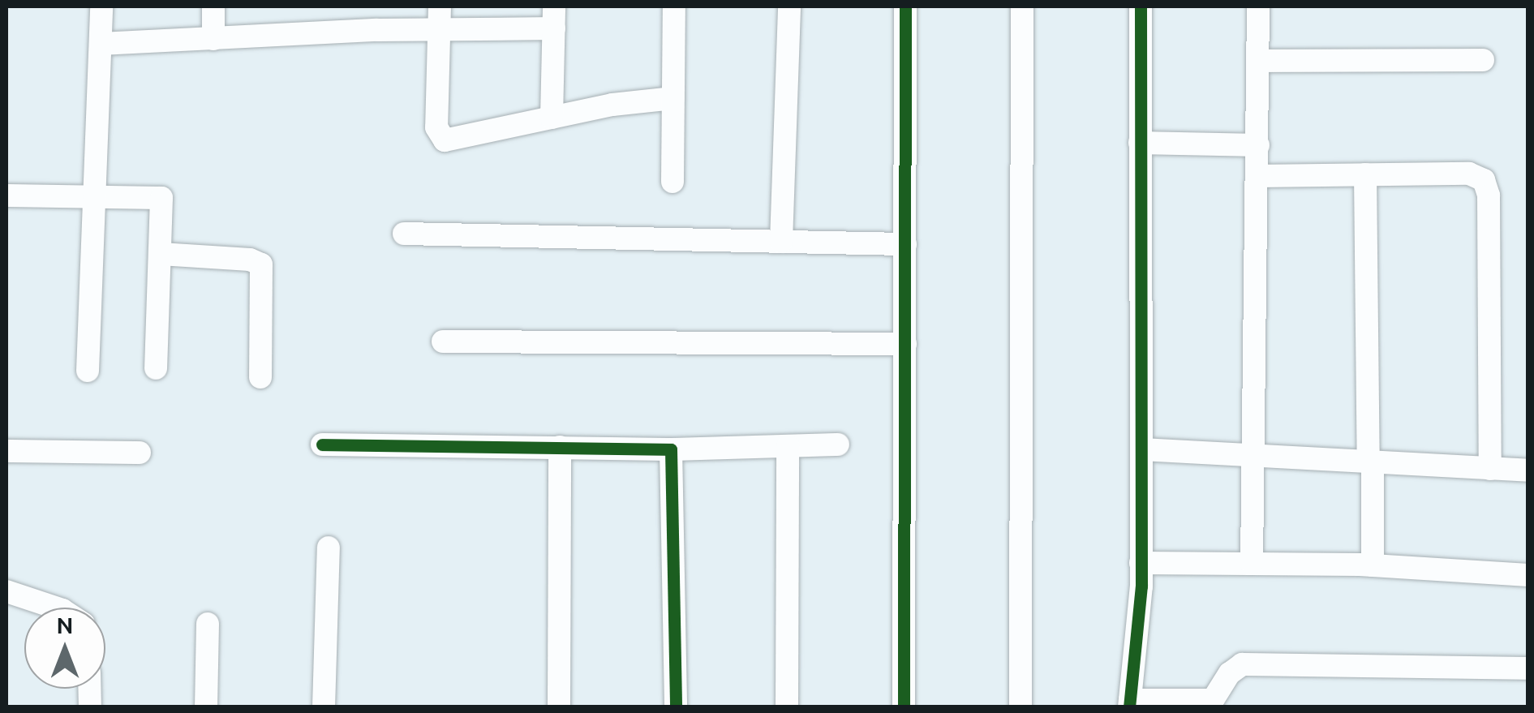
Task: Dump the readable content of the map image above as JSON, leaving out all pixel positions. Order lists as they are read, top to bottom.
{
  "north": "top"
}
